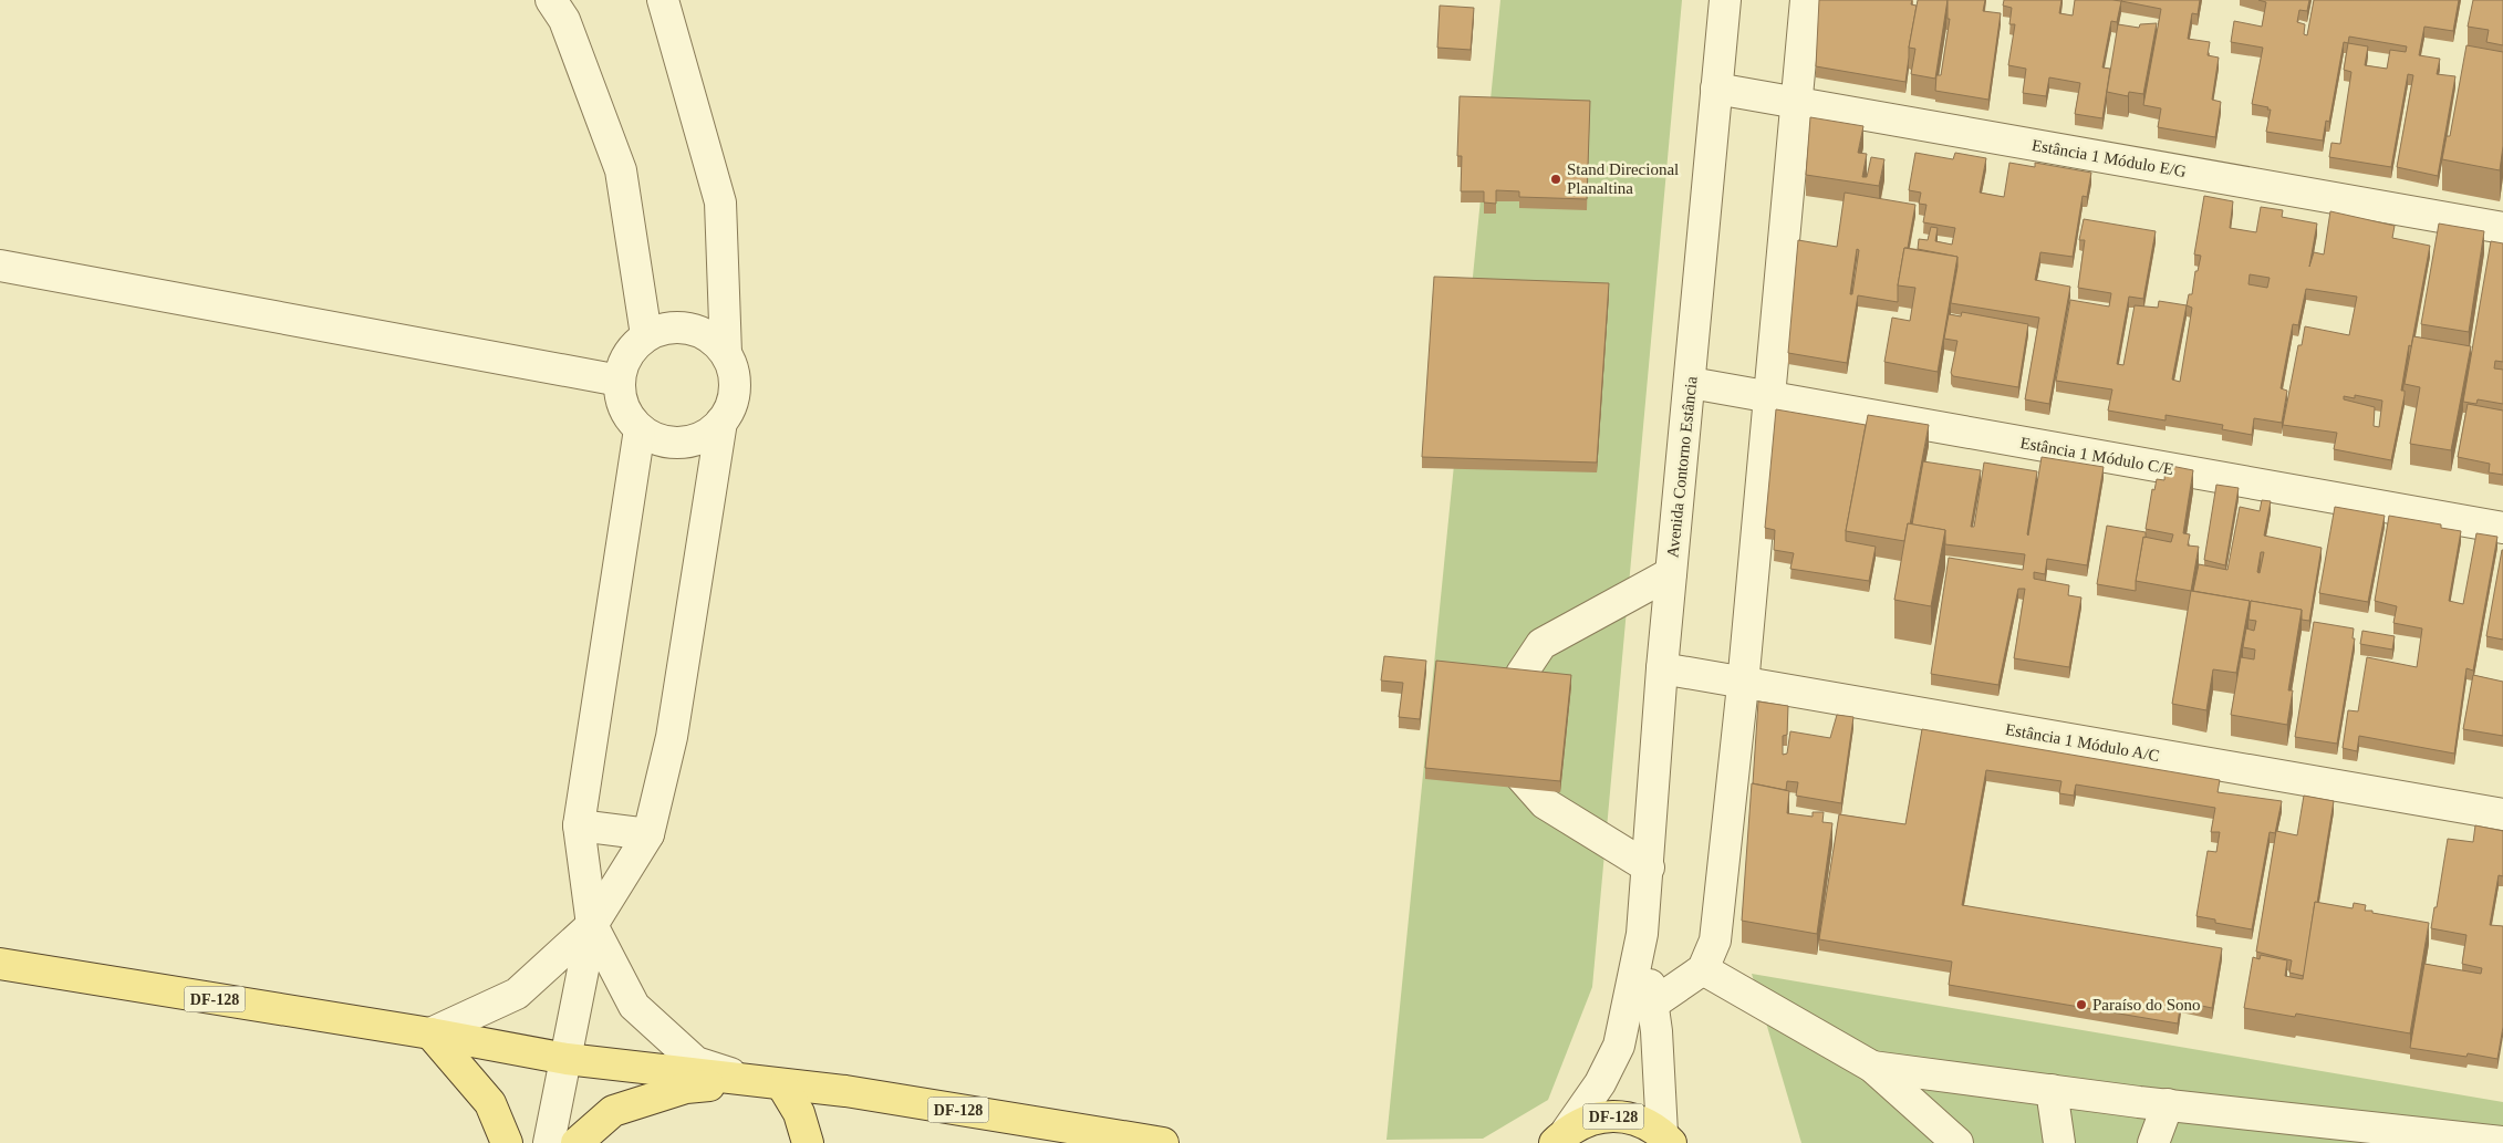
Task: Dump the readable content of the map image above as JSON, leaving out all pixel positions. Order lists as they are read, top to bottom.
{
  "streets": {
    "main road": ["DF-128"],
    "street": [
      "Estância 1 Módulo E/G",
      "Estância 1 Módulo C/E",
      "Avenida Contorno Estância",
      "Estância 1 Módulo A/C"
    ]
  },
  "crossings": [
    ["Estância 1 Módulo E/G", "Avenida Contorno Estância"],
    ["Estância 1 Módulo C/E", "Avenida Contorno Estância"],
    ["Avenida Contorno Estância", "Estância 1 Módulo A/C"],
    ["Avenida Contorno Estância", "DF-128"]
  ],
  "places": ["Stand Direcional Planaltina", "Paraíso do Sono"]
}
